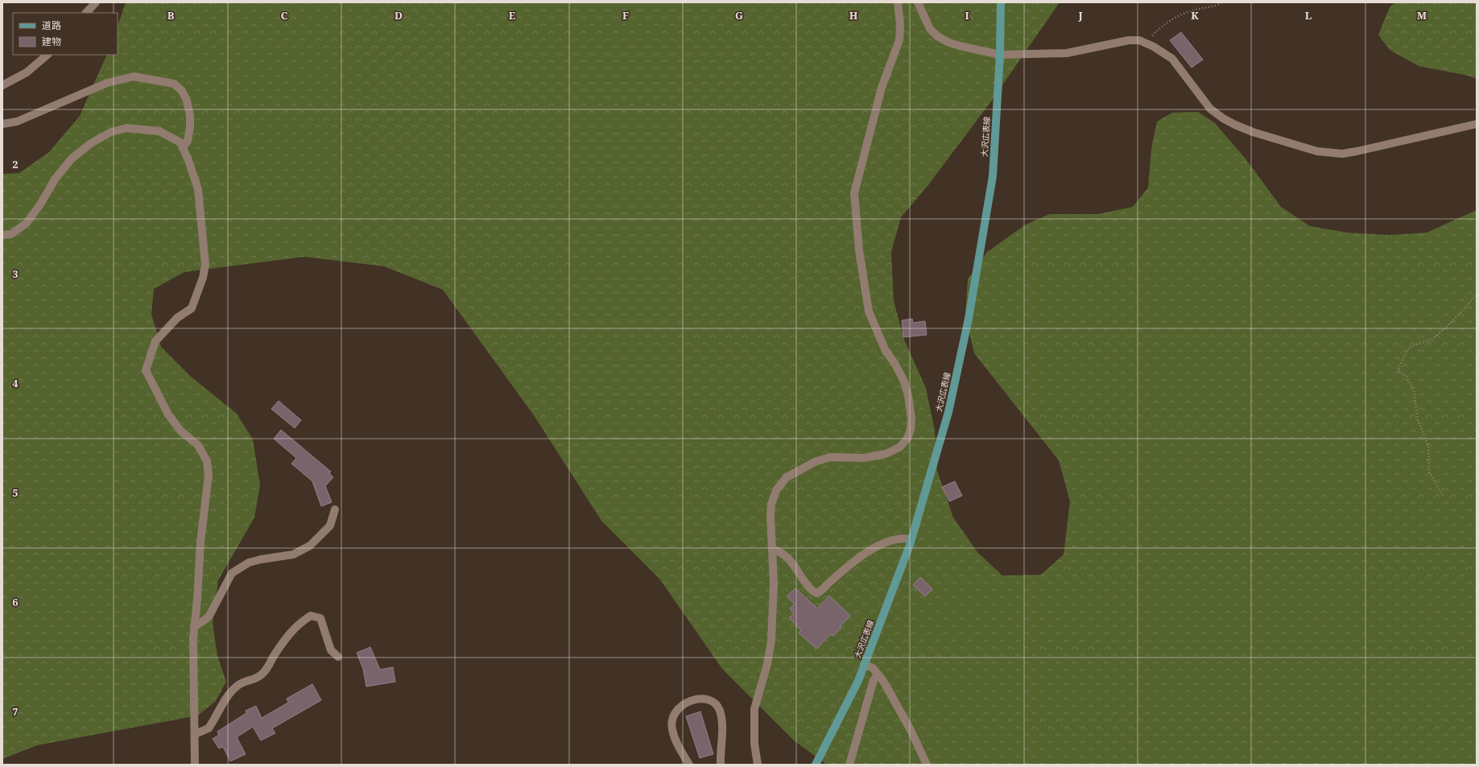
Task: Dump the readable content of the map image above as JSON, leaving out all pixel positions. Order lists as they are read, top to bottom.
{
  "streets": {
    "main road": ["大沢広表線"]
  },
  "legend": ["道路", "建物"],
  "grid": {
    "columns": [
      "B",
      "C",
      "D",
      "E",
      "F",
      "G",
      "H",
      "I",
      "J",
      "K",
      "L",
      "M"
    ],
    "rows": [
      "2",
      "3",
      "4",
      "5",
      "6",
      "7"
    ]
  }
}
